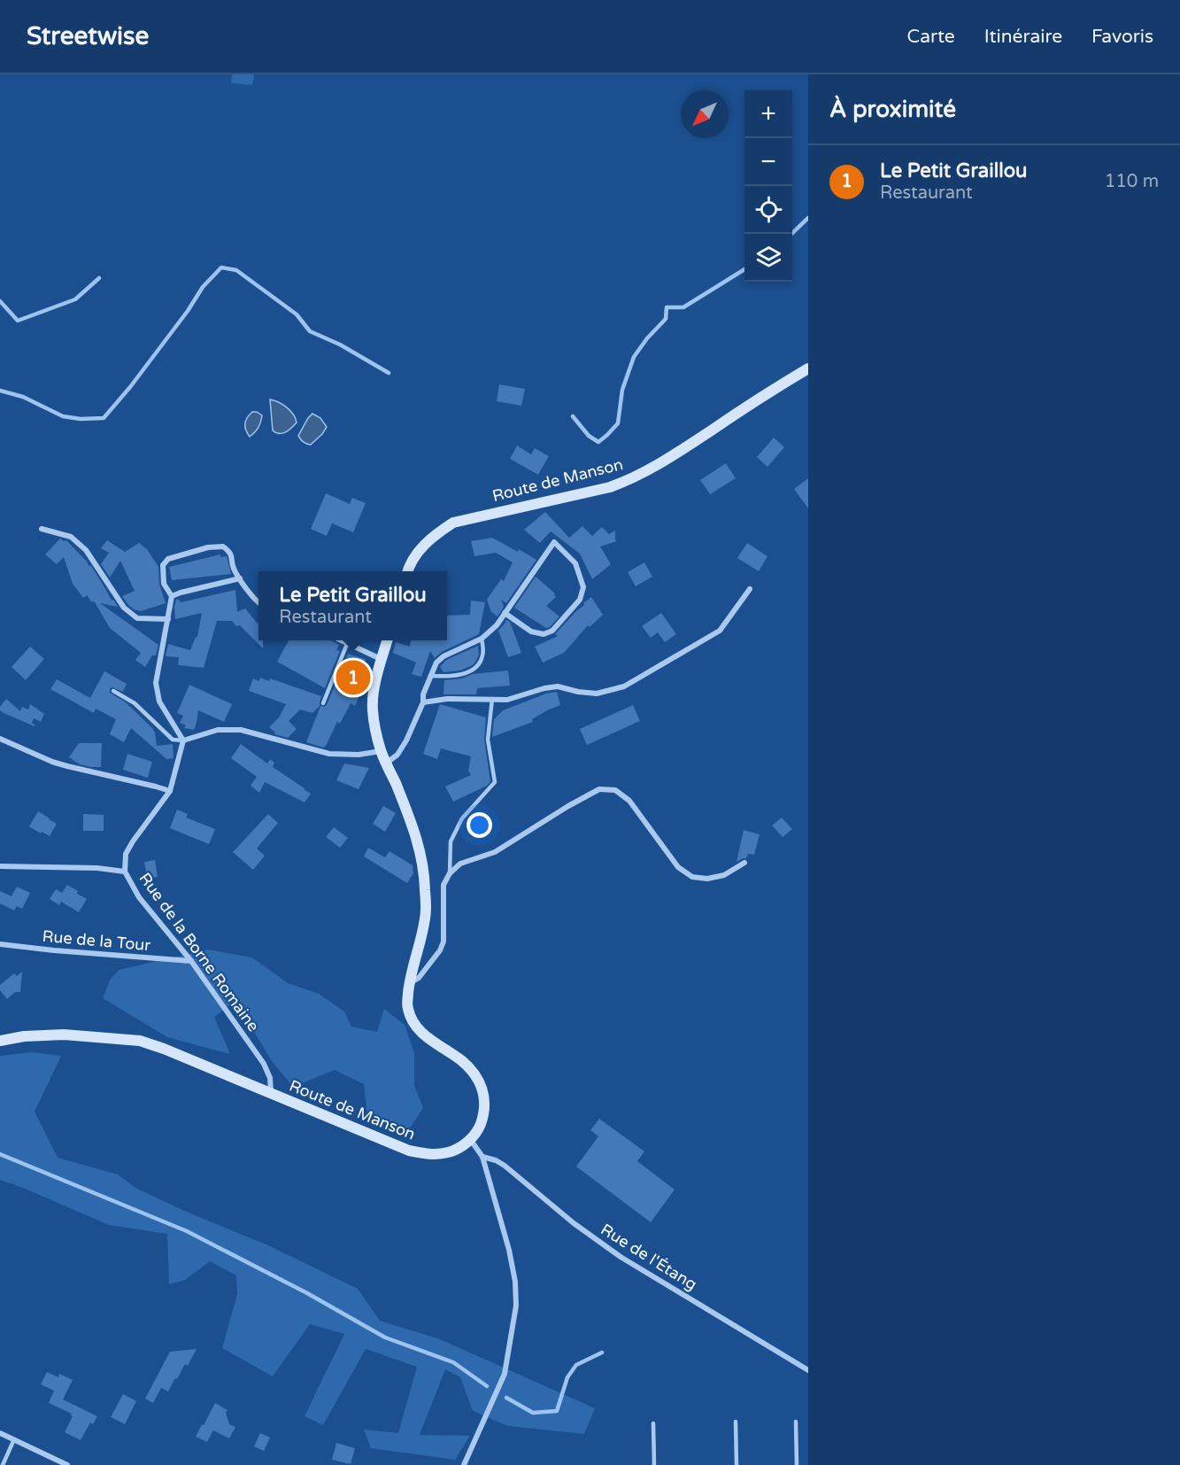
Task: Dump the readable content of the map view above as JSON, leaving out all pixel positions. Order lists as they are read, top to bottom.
{
  "streets": {
    "street": [
      "Route de Manson",
      "Rue de la Tour",
      "Rue de la Borne Romaine",
      "Rue de l'Étang"
    ]
  },
  "crossings": [
    ["Route de Manson", "Rue de la Borne Romaine"],
    ["Rue de la Tour", "Rue de la Borne Romaine"]
  ],
  "north": "bottom left",
  "page": {
    "header": "Streetwise",
    "nav": ["Carte", "Itinéraire", "Favoris"],
    "heading": "À proximité",
    "map_buttons": ["+", "−"],
    "list": [
      {
        "mark": "1",
        "name": "Le Petit Graillou",
        "note": "Restaurant",
        "value": "110 m"
      }
    ],
    "popup": ["Le Petit Graillou", "Restaurant"],
    "pins": "1"
  }
}
